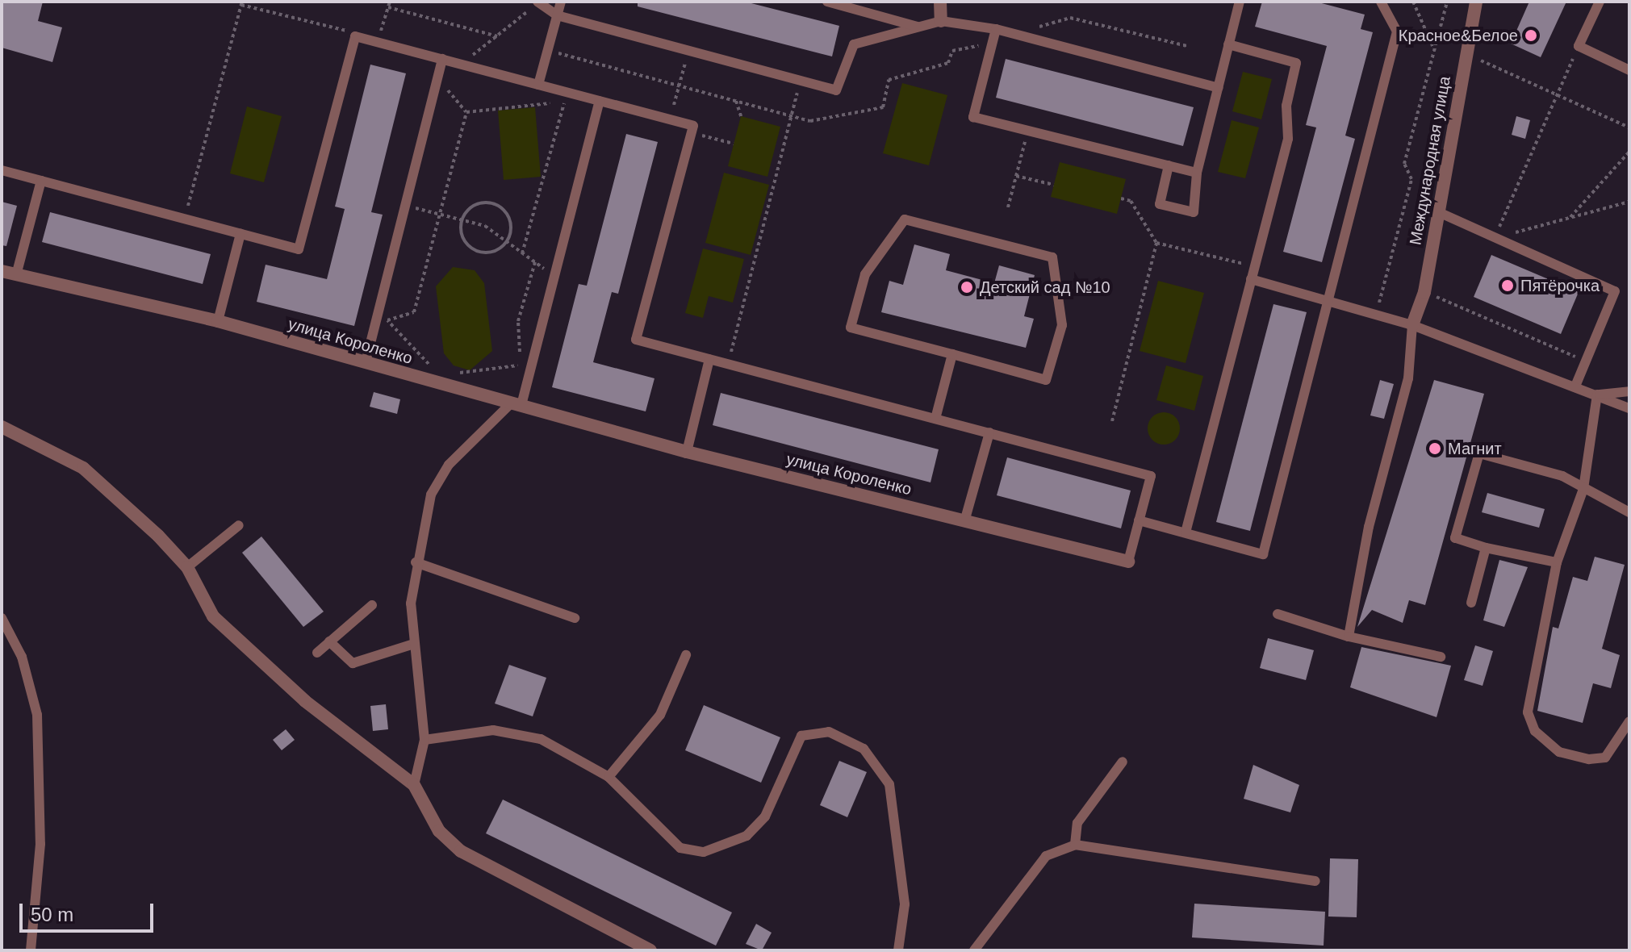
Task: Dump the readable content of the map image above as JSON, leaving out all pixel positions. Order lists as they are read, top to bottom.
{
  "streets": {
    "street": ["Международная улица", "улица Короленко"]
  },
  "places": [
    "Красное&Белое",
    "Пятёрочка",
    "Детский сад №10",
    "Магнит"
  ],
  "scale_bar": "50 m"
}
